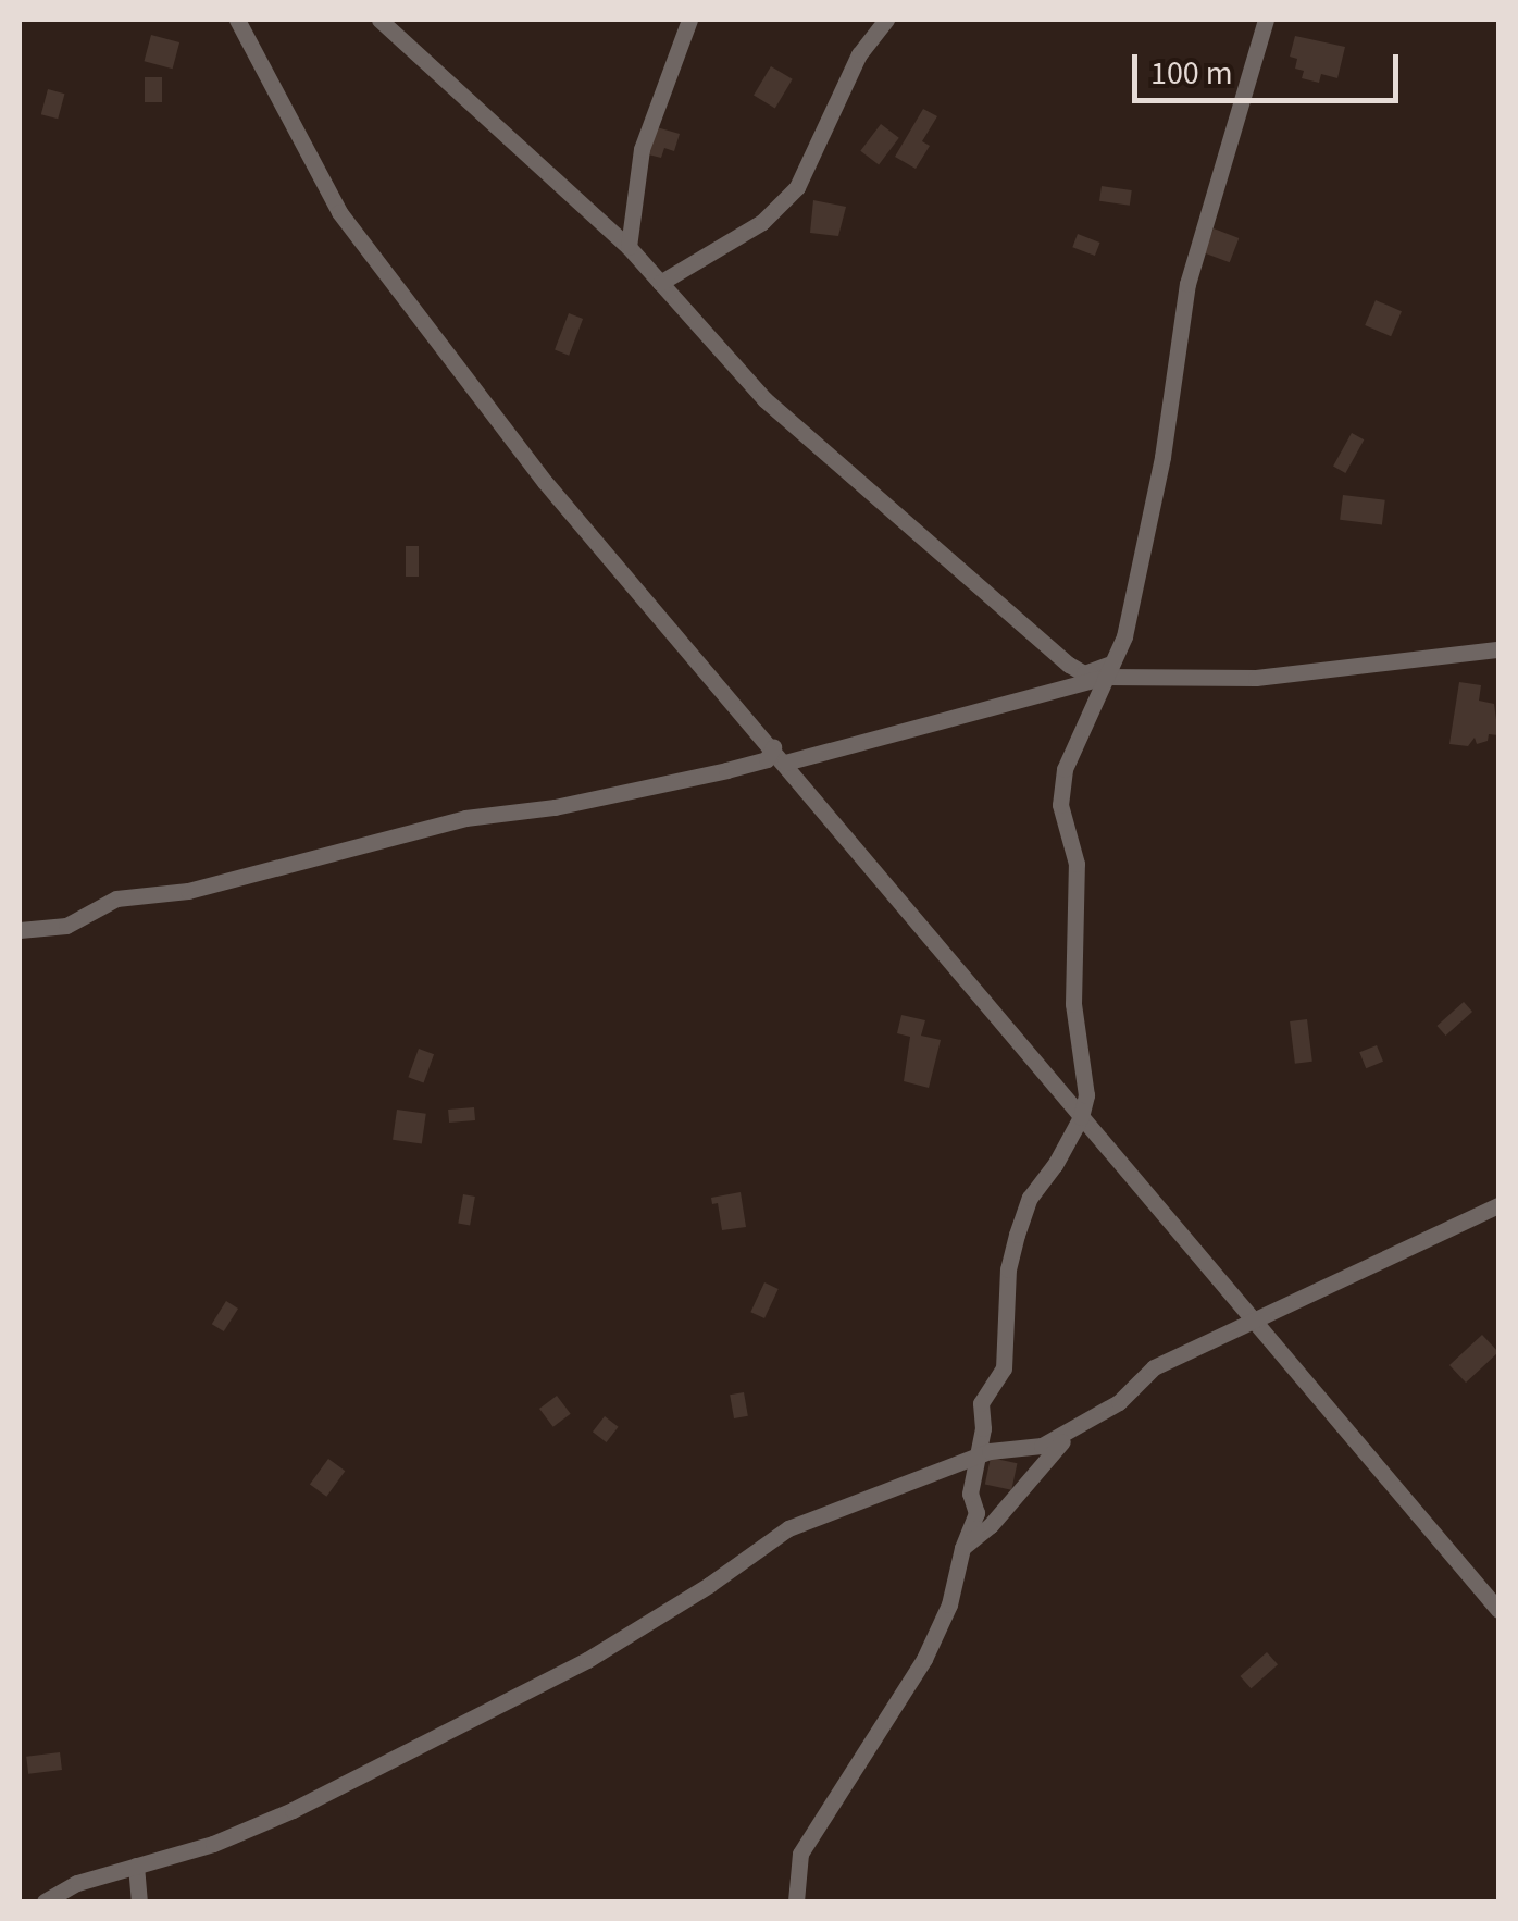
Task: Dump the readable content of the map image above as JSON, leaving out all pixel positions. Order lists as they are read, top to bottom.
{
  "scale_bar": "100 m"
}
